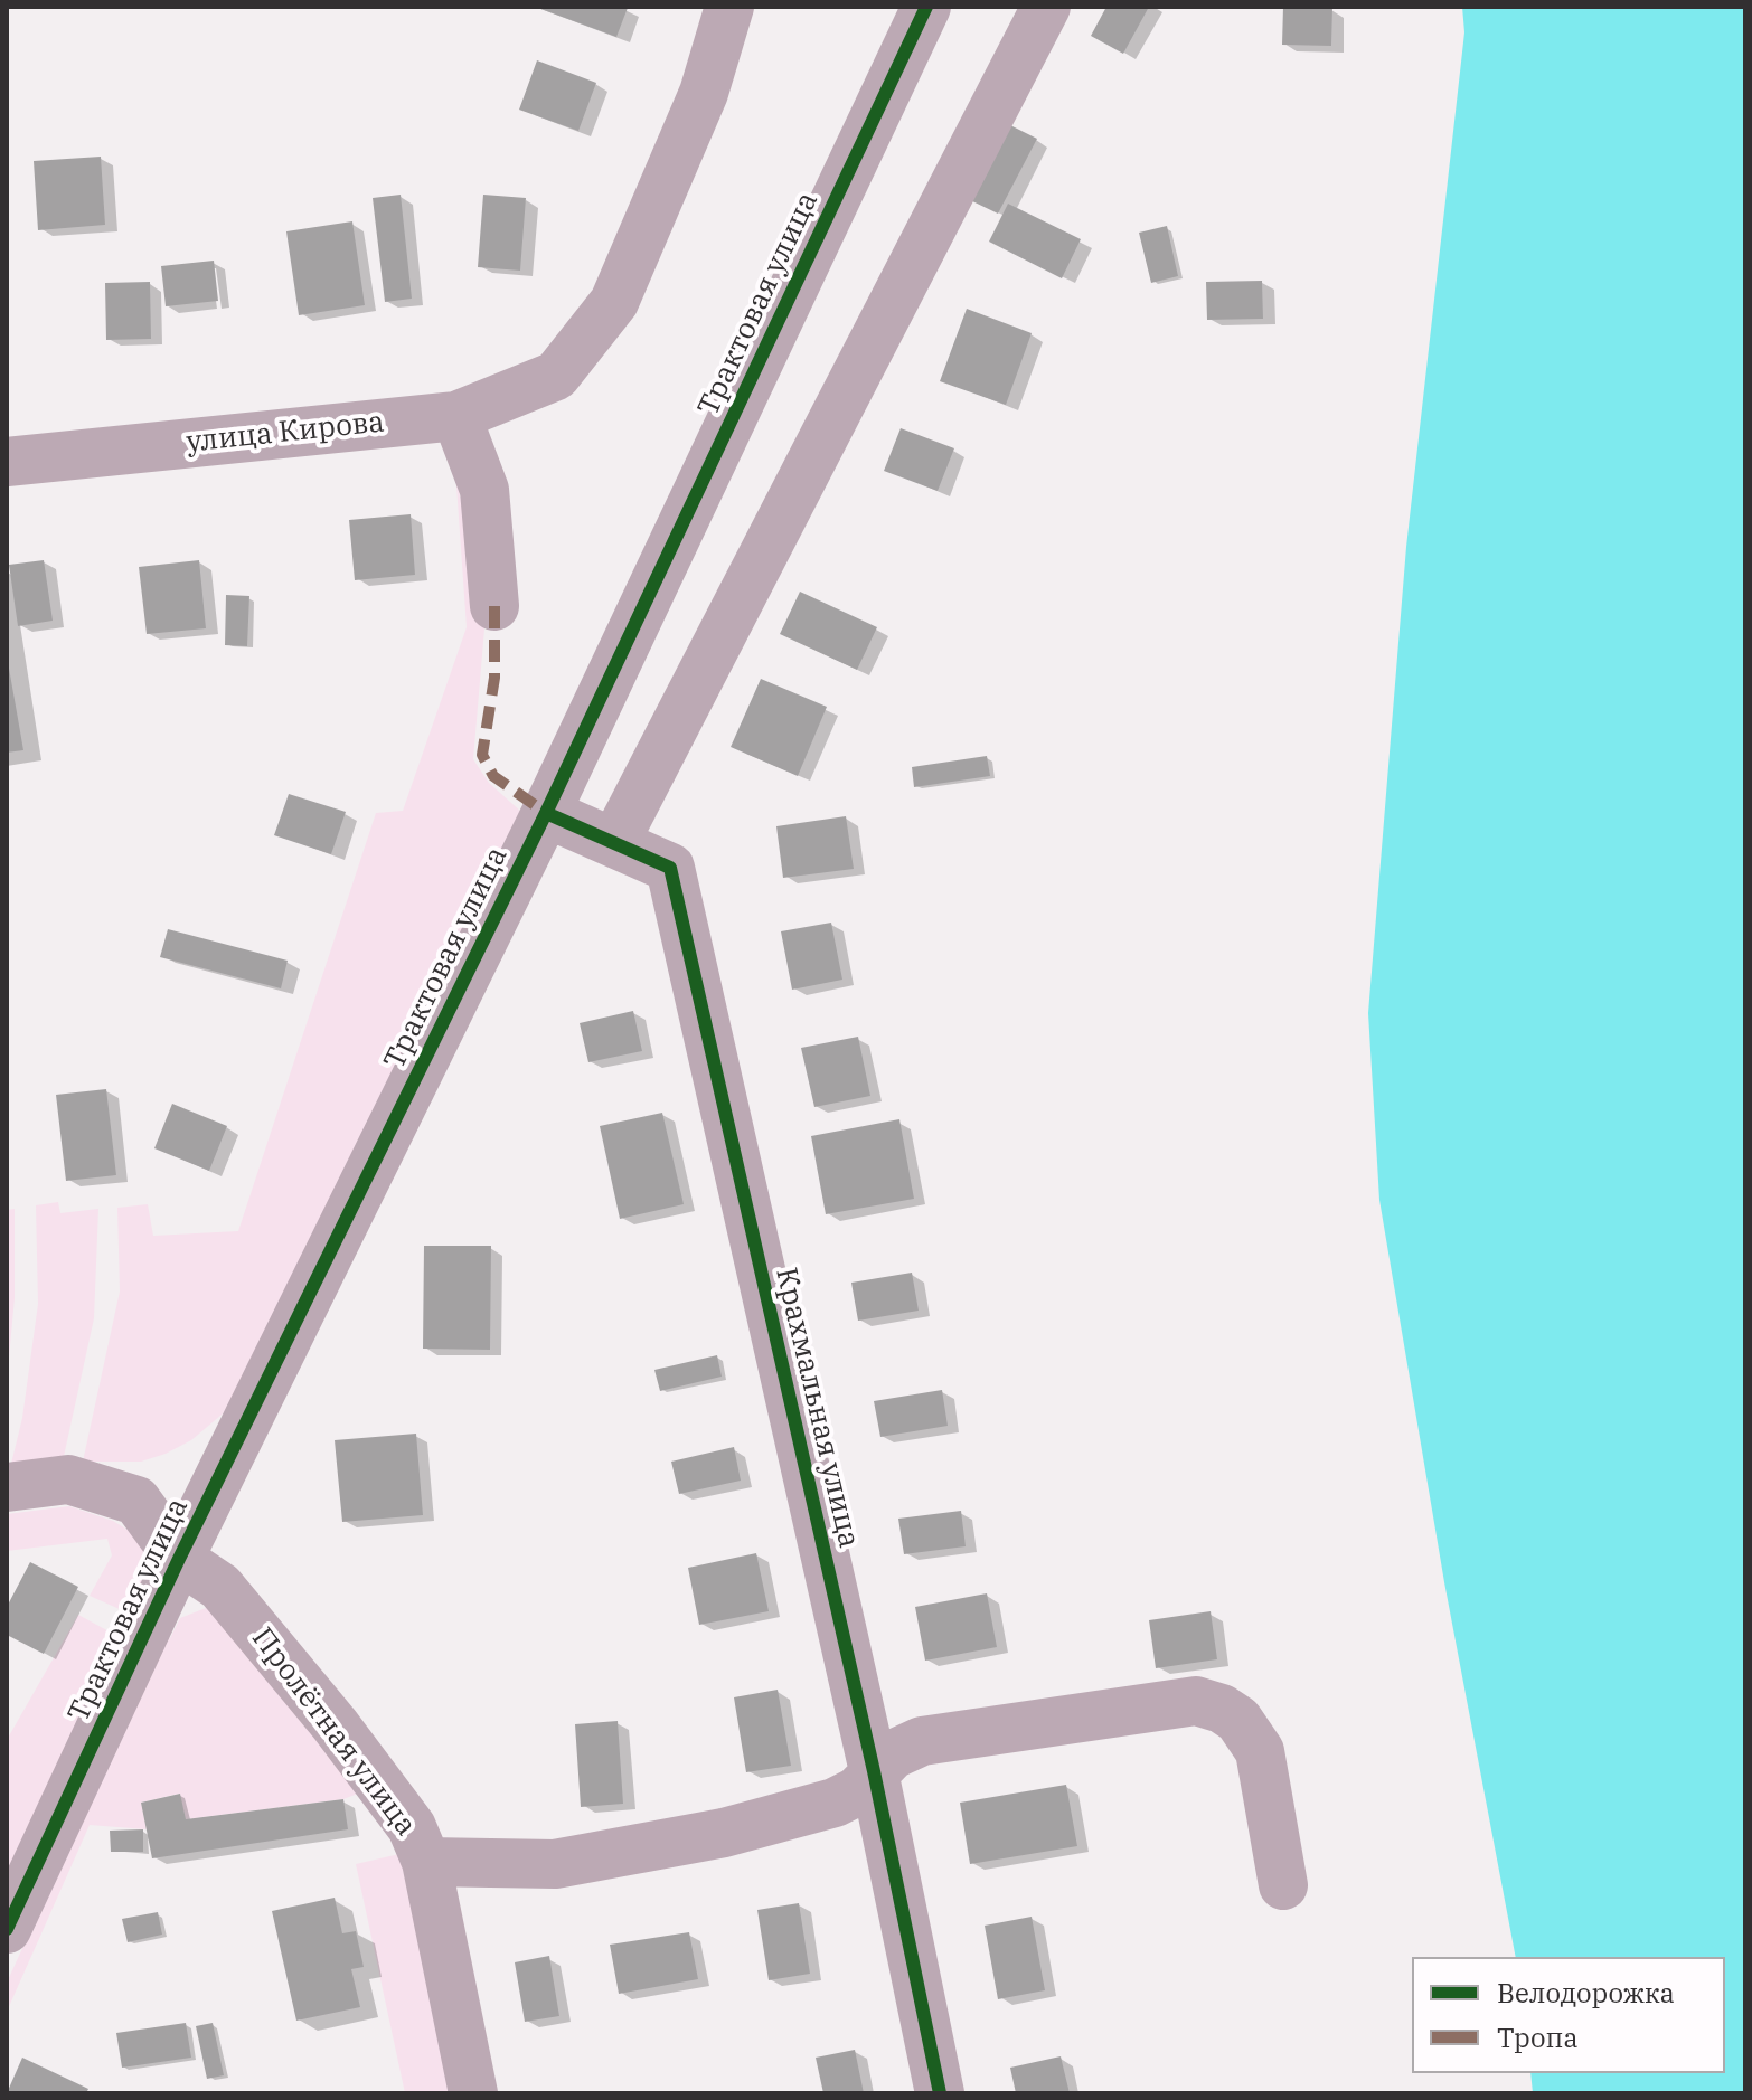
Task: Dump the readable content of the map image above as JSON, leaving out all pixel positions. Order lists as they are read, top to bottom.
{
  "streets": {
    "street": [
      "Трактовая улица",
      "улица Кирова",
      "Крахмальная улица",
      "Пролётная улица"
    ]
  },
  "crossings": [
    ["Трактовая улица", "Крахмальная улица"],
    ["Трактовая улица", "Пролётная улица"]
  ],
  "legend": ["Велодорожка", "Тропа"]
}
